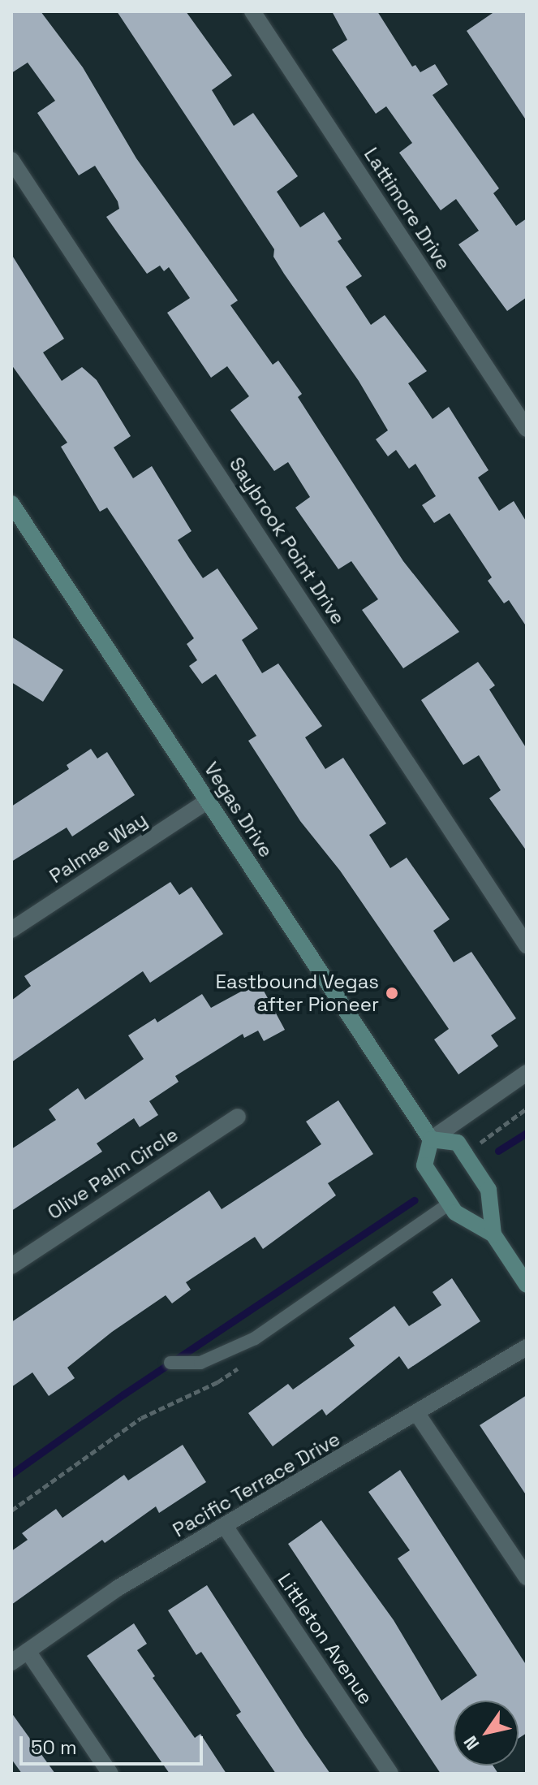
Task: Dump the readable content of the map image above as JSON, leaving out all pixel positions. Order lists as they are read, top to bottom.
{
  "streets": {
    "main road": ["Vegas Drive"],
    "street": [
      "Lattimore Drive",
      "Saybrook Point Drive",
      "Palmae Way",
      "Olive Palm Circle",
      "Pacific Terrace Drive",
      "Littleton Avenue"
    ]
  },
  "crossings": [
    ["Vegas Drive", "Palmae Way"],
    ["Pacific Terrace Drive", "Littleton Avenue"]
  ],
  "places": ["Eastbound Vegas after Pioneer"],
  "scale_bar": "50 m",
  "north": "bottom left"
}
